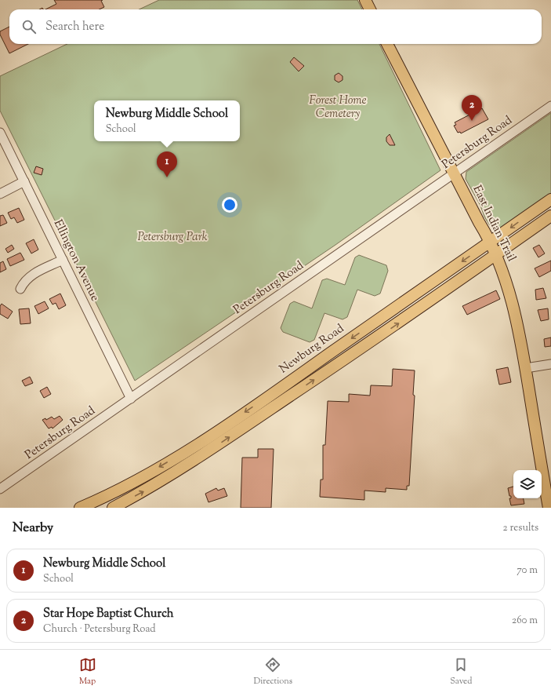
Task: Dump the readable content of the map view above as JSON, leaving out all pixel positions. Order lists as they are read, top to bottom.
{
  "streets": {
    "main road": ["East Indian Trail", "Newburg Road"],
    "street": ["Petersburg Road", "Ellington Avenue"]
  },
  "crossings": [
    ["Petersburg Road", "East Indian Trail"],
    ["Petersburg Road", "Ellington Avenue"],
    ["East Indian Trail", "Newburg Road"]
  ],
  "parks": ["Forest Home Cemetery", "Petersburg Park"],
  "page": {
    "search": "Search here",
    "pins": ["2", "1"],
    "popup": ["Newburg Middle School", "School"],
    "heading": ["Nearby", "2 results"],
    "list": [
      {
        "mark": "1",
        "name": "Newburg Middle School",
        "note": "School",
        "value": "70 m"
      },
      {
        "mark": "2",
        "name": "Star Hope Baptist Church",
        "note": "Church · Petersburg Road",
        "value": "260 m"
      }
    ],
    "nav": ["Map", "Directions", "Saved"]
  }
}
